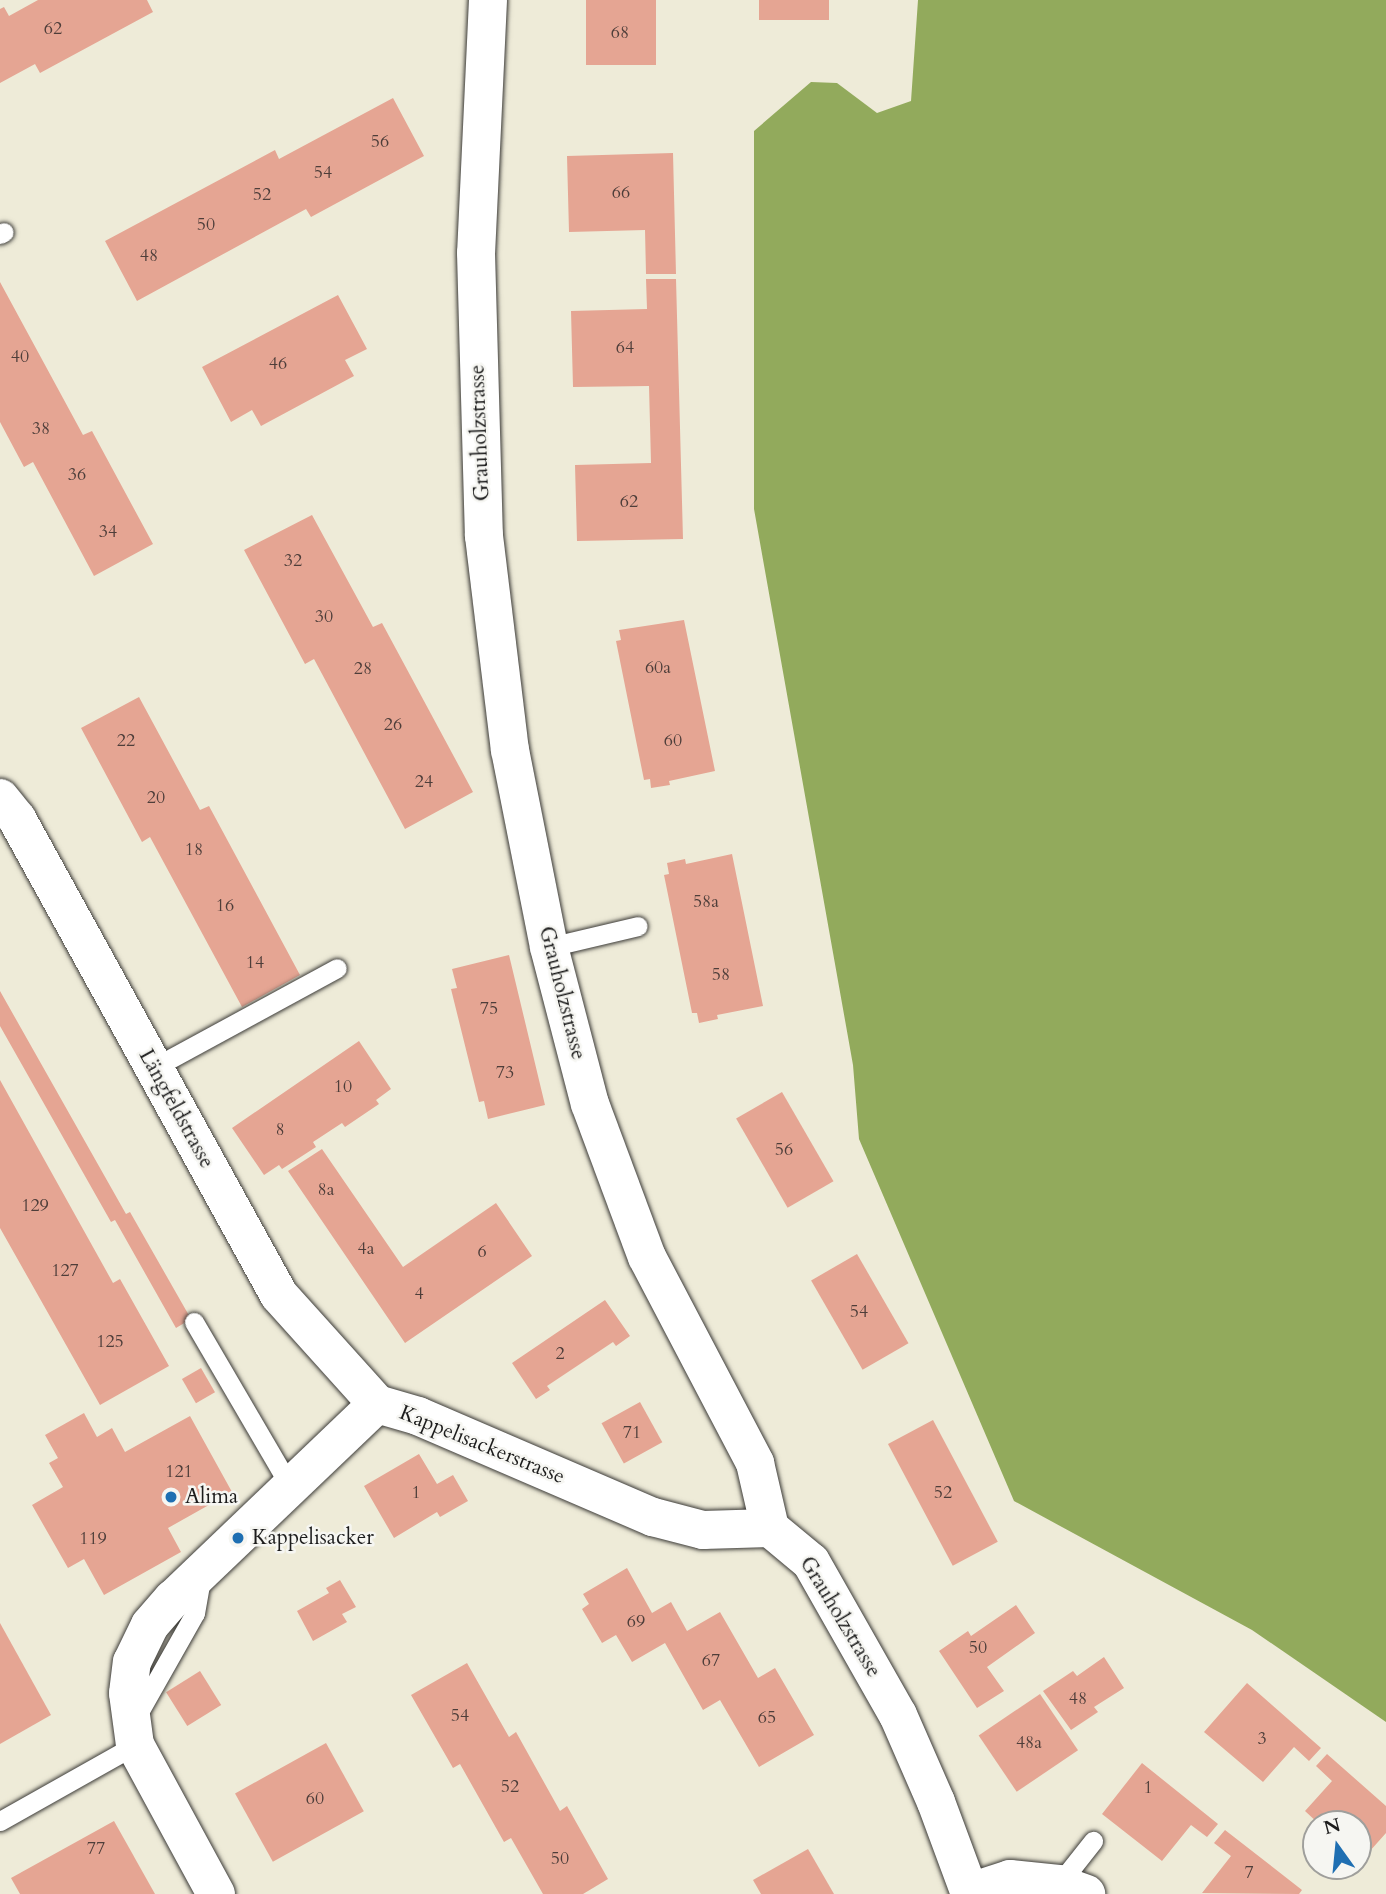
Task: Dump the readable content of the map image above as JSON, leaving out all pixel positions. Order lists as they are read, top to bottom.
{
  "streets": {
    "street": ["Grauholzstrasse", "Längfeldstrasse", "Kappelisackerstrasse"]
  },
  "crossings": [
    ["Grauholzstrasse", "Kappelisackerstrasse"],
    ["Längfeldstrasse", "Kappelisackerstrasse"]
  ],
  "places": ["Alima", "Kappelisacker"],
  "house_numbers": [
    "62",
    "68",
    "56",
    "54",
    "66",
    "52",
    "50",
    "48",
    "64",
    "40",
    "46",
    "38",
    "36",
    "62",
    "34",
    "32",
    "30",
    "60a",
    "28",
    "26",
    "22",
    "60",
    "24",
    "20",
    "18",
    "58a",
    "16",
    "14",
    "58",
    "75",
    "73",
    "10",
    "8",
    "56",
    "8a",
    "129",
    "4a",
    "6",
    "127",
    "4",
    "54",
    "125",
    "2",
    "71",
    "121",
    "1",
    "52",
    "119",
    "69",
    "50",
    "67",
    "48",
    "54",
    "65",
    "3",
    "48a",
    "52",
    "1",
    "60",
    "77",
    "50",
    "7"
  ],
  "north": "top"
}
